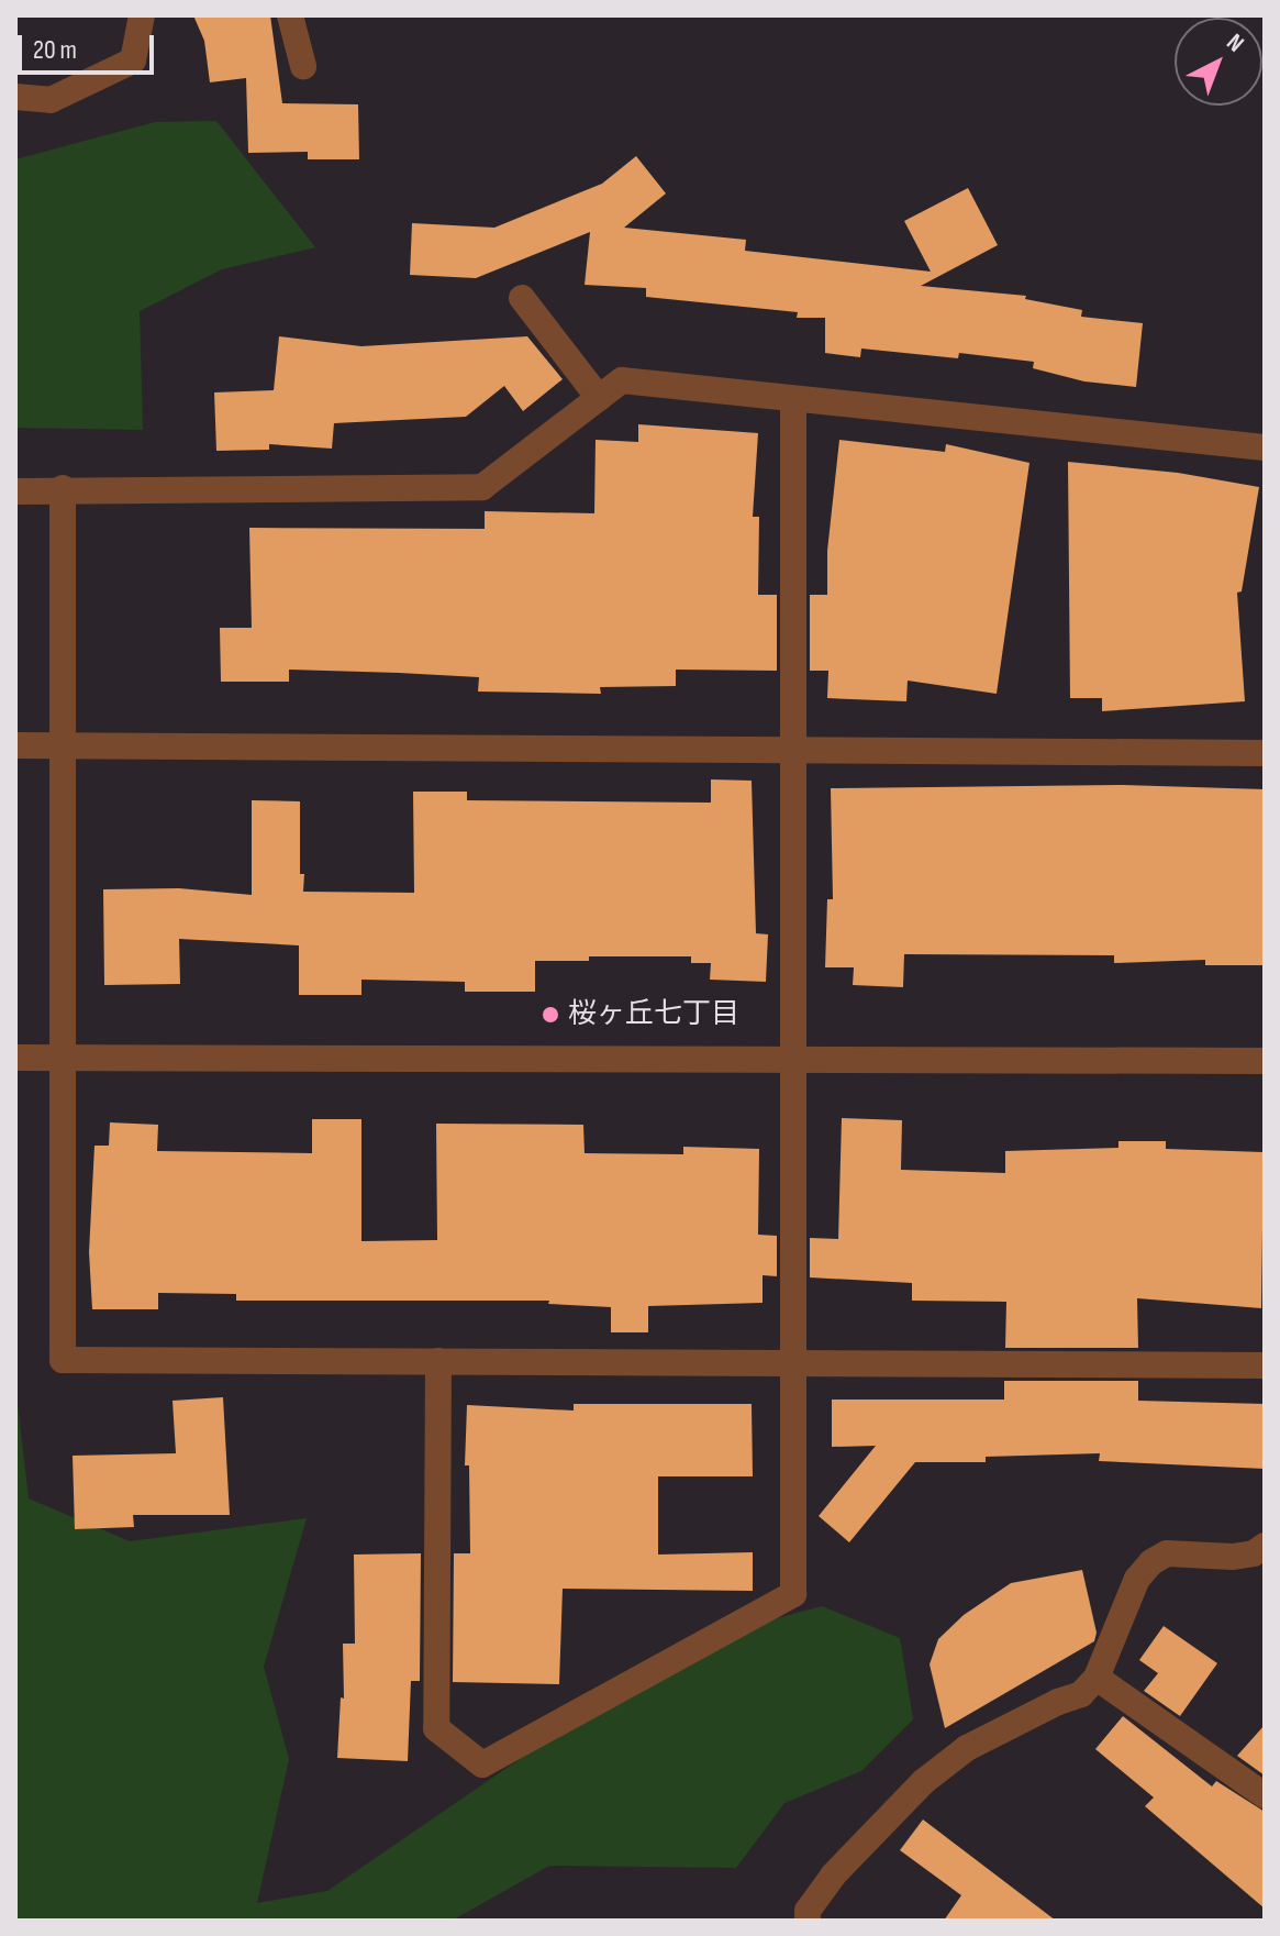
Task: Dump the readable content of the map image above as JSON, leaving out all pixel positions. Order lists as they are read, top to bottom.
{
  "places": ["桜ヶ丘七丁目"],
  "scale_bar": "20 m",
  "north": "top right"
}
